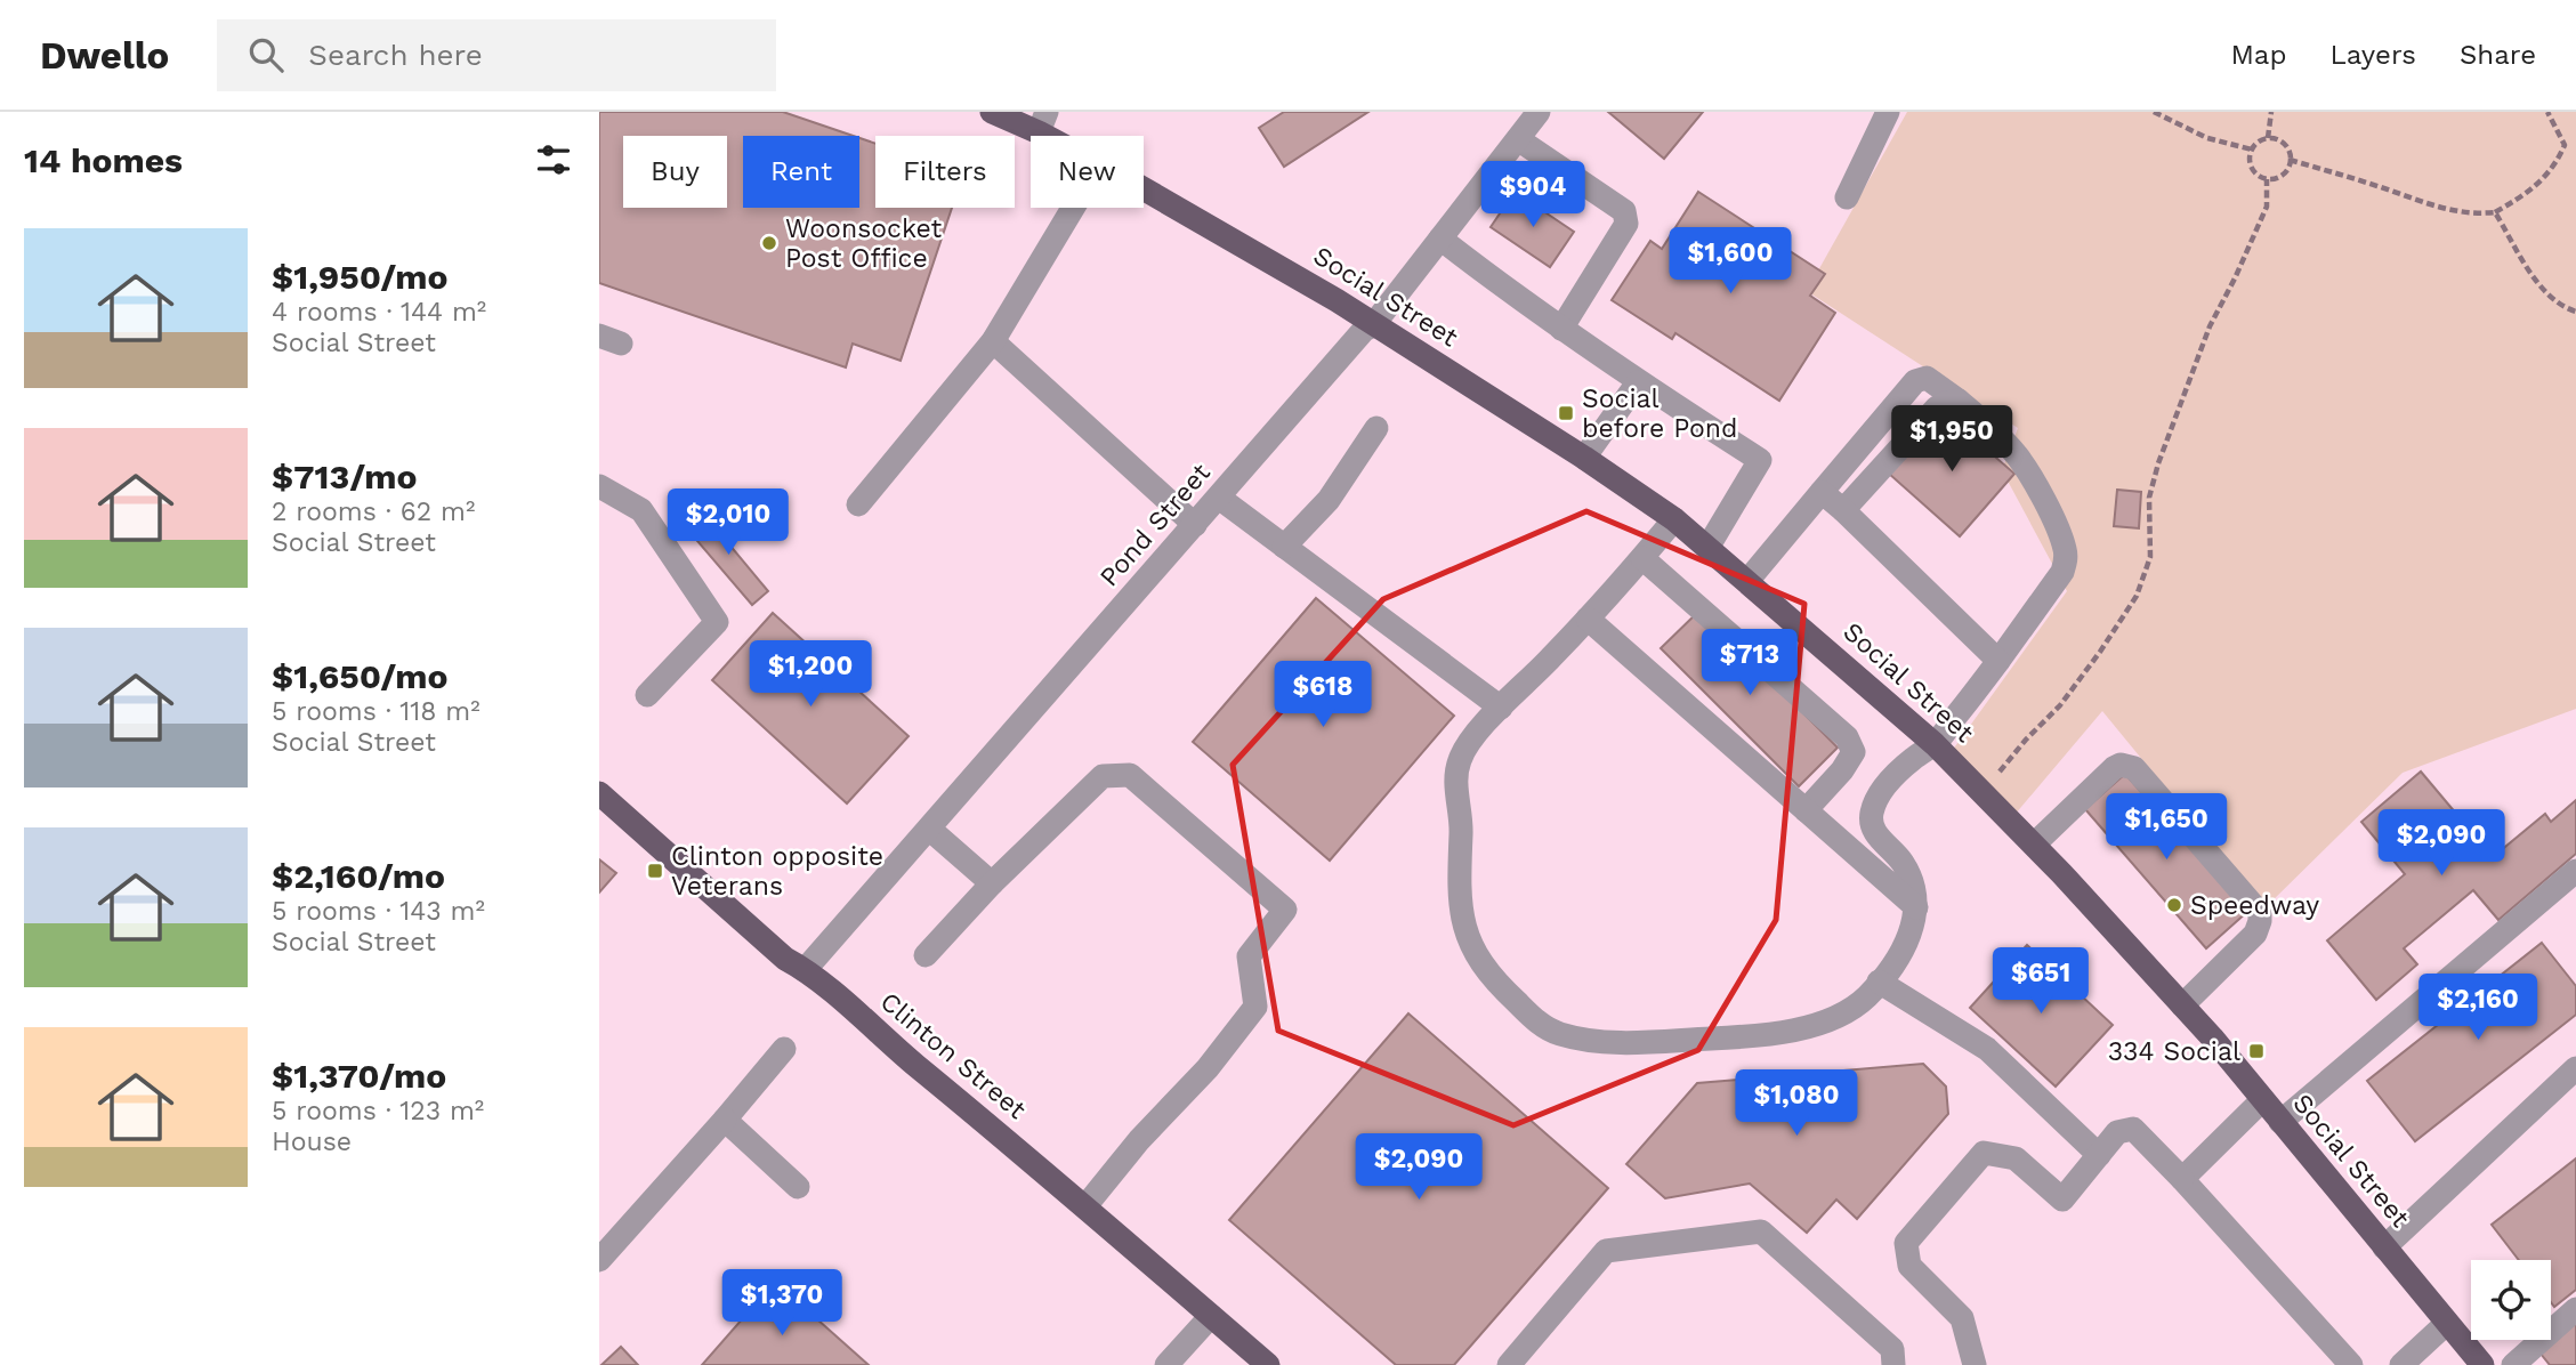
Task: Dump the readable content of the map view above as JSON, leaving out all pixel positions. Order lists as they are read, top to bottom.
{
  "streets": {
    "main road": ["Social Street", "Clinton Street"],
    "street": ["Pond Street"]
  },
  "crossings": [
    ["Social Street", "Pond Street"],
    ["Pond Street", "Clinton Street"]
  ],
  "places": {
    "other": ["Woonsocket Post Office", "Speedway"],
    "transit": ["Social before Pond", "Clinton opposite Veterans", "334 Social"]
  },
  "page": {
    "header": "Dwello",
    "search": "Search here",
    "nav": ["Map", "Layers", "Share"],
    "heading": "14 homes",
    "chip": [
      "Buy",
      "Rent",
      "Filters",
      "New"
    ],
    "price": [
      "$904",
      "$1,600",
      "$1,950",
      "$2,010",
      "$713",
      "$1,200",
      "$618",
      "$1,650",
      "$2,090",
      "$651",
      "$2,160",
      "$1,080",
      "$2,090",
      "$1,370"
    ],
    "list": [
      {
        "name": "$1,950/mo",
        "note": "4 rooms · 144 m² · Social Street"
      },
      {
        "name": "$713/mo",
        "note": "2 rooms · 62 m² · Social Street"
      },
      {
        "name": "$1,650/mo",
        "note": "5 rooms · 118 m² · Social Street"
      },
      {
        "name": "$2,160/mo",
        "note": "5 rooms · 143 m² · Social Street"
      },
      {
        "name": "$1,370/mo",
        "note": "5 rooms · 123 m² · House"
      }
    ]
  }
}
